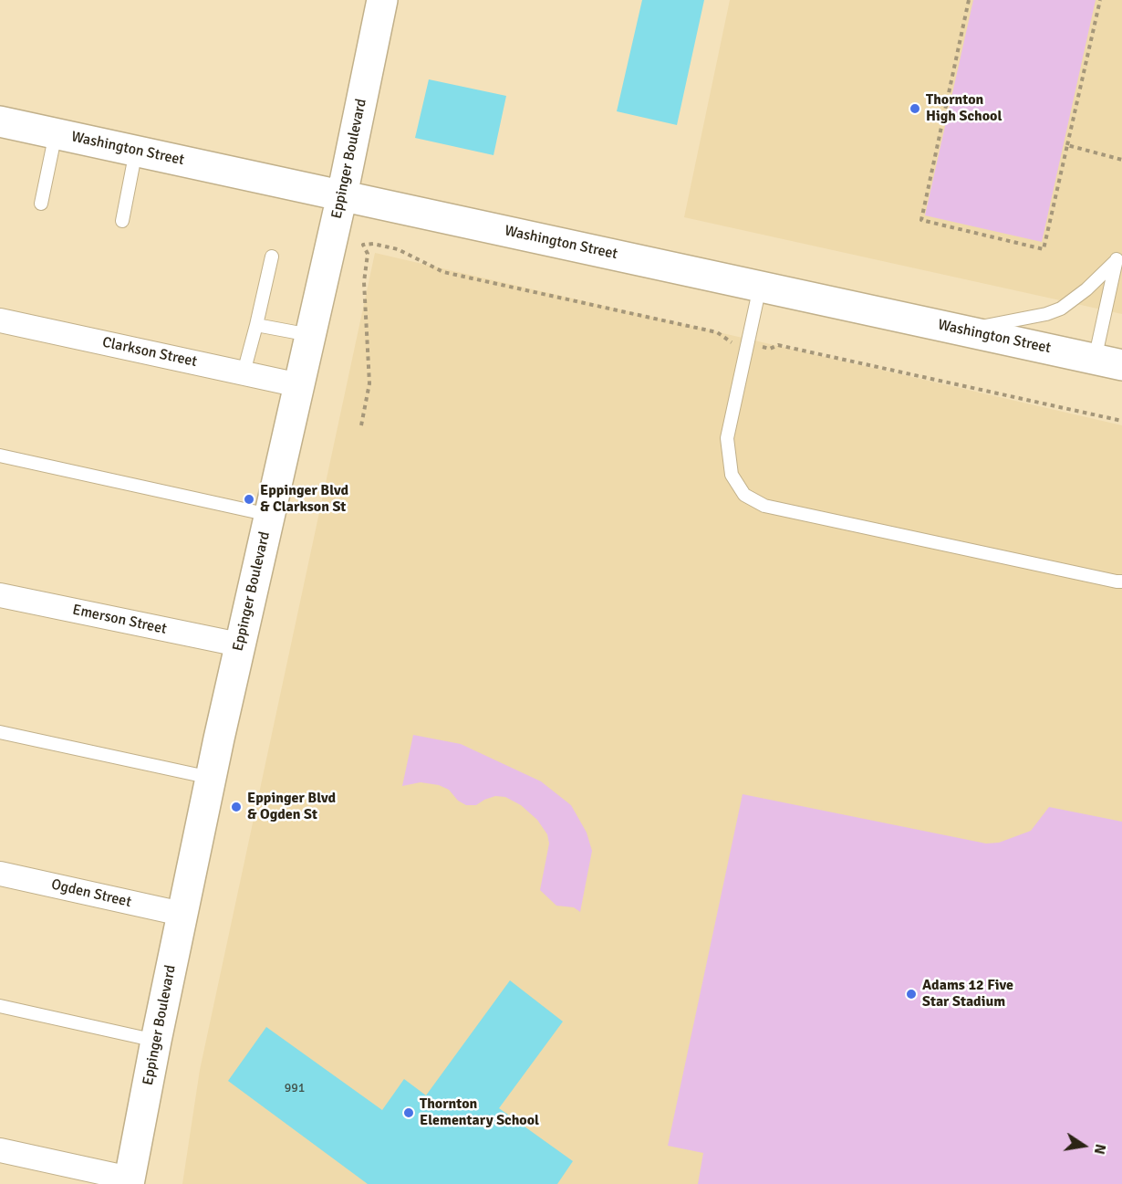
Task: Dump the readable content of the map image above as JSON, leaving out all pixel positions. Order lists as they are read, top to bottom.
{
  "streets": {
    "street": [
      "Washington Street",
      "Eppinger Boulevard",
      "Clarkson Street",
      "Emerson Street",
      "Ogden Street"
    ]
  },
  "crossings": [
    ["Washington Street", "Eppinger Boulevard"],
    ["Eppinger Boulevard", "Clarkson Street"],
    ["Eppinger Boulevard", "Emerson Street"],
    ["Eppinger Boulevard", "Ogden Street"]
  ],
  "places": [
    "Thornton High School",
    "Eppinger Blvd & Clarkson St",
    "Eppinger Blvd & Ogden St",
    "Adams 12 Five Star Stadium",
    "Thornton Elementary School"
  ],
  "house_numbers": ["991"],
  "north": "right"
}
